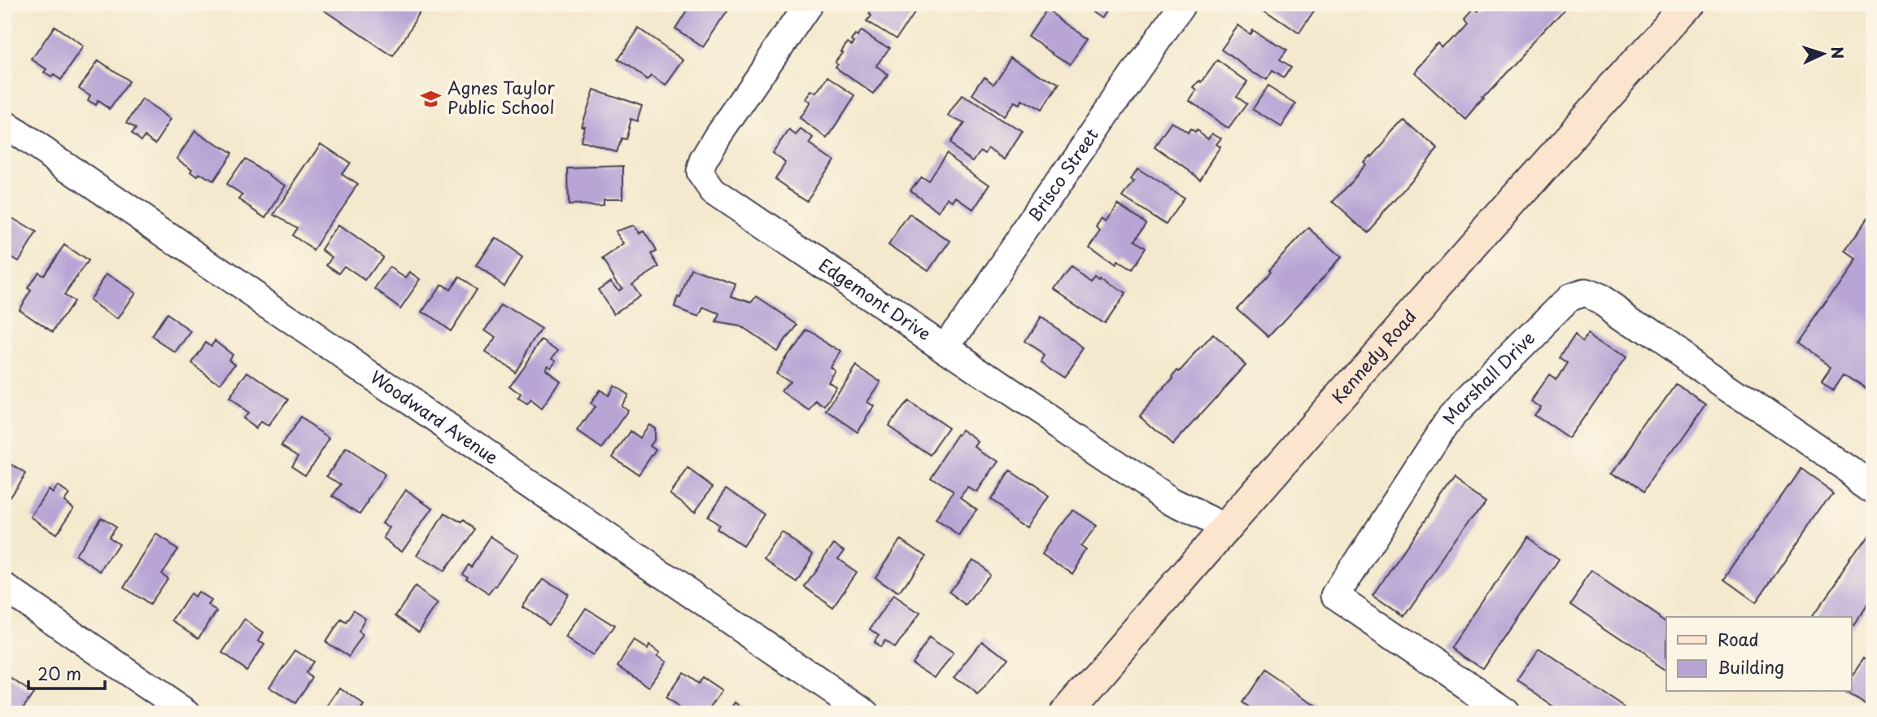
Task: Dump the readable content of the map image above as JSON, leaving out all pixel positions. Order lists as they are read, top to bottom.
{
  "streets": {
    "main road": ["Kennedy Road"],
    "street": [
      "Brisco Street",
      "Edgemont Drive",
      "Marshall Drive",
      "Woodward Avenue"
    ]
  },
  "crossings": [
    ["Brisco Street", "Edgemont Drive"],
    ["Edgemont Drive", "Kennedy Road"]
  ],
  "places": {
    "school or university": ["Agnes Taylor Public School"]
  },
  "legend": ["Road", "Building"],
  "scale_bar": "20 m",
  "north": "right"
}
